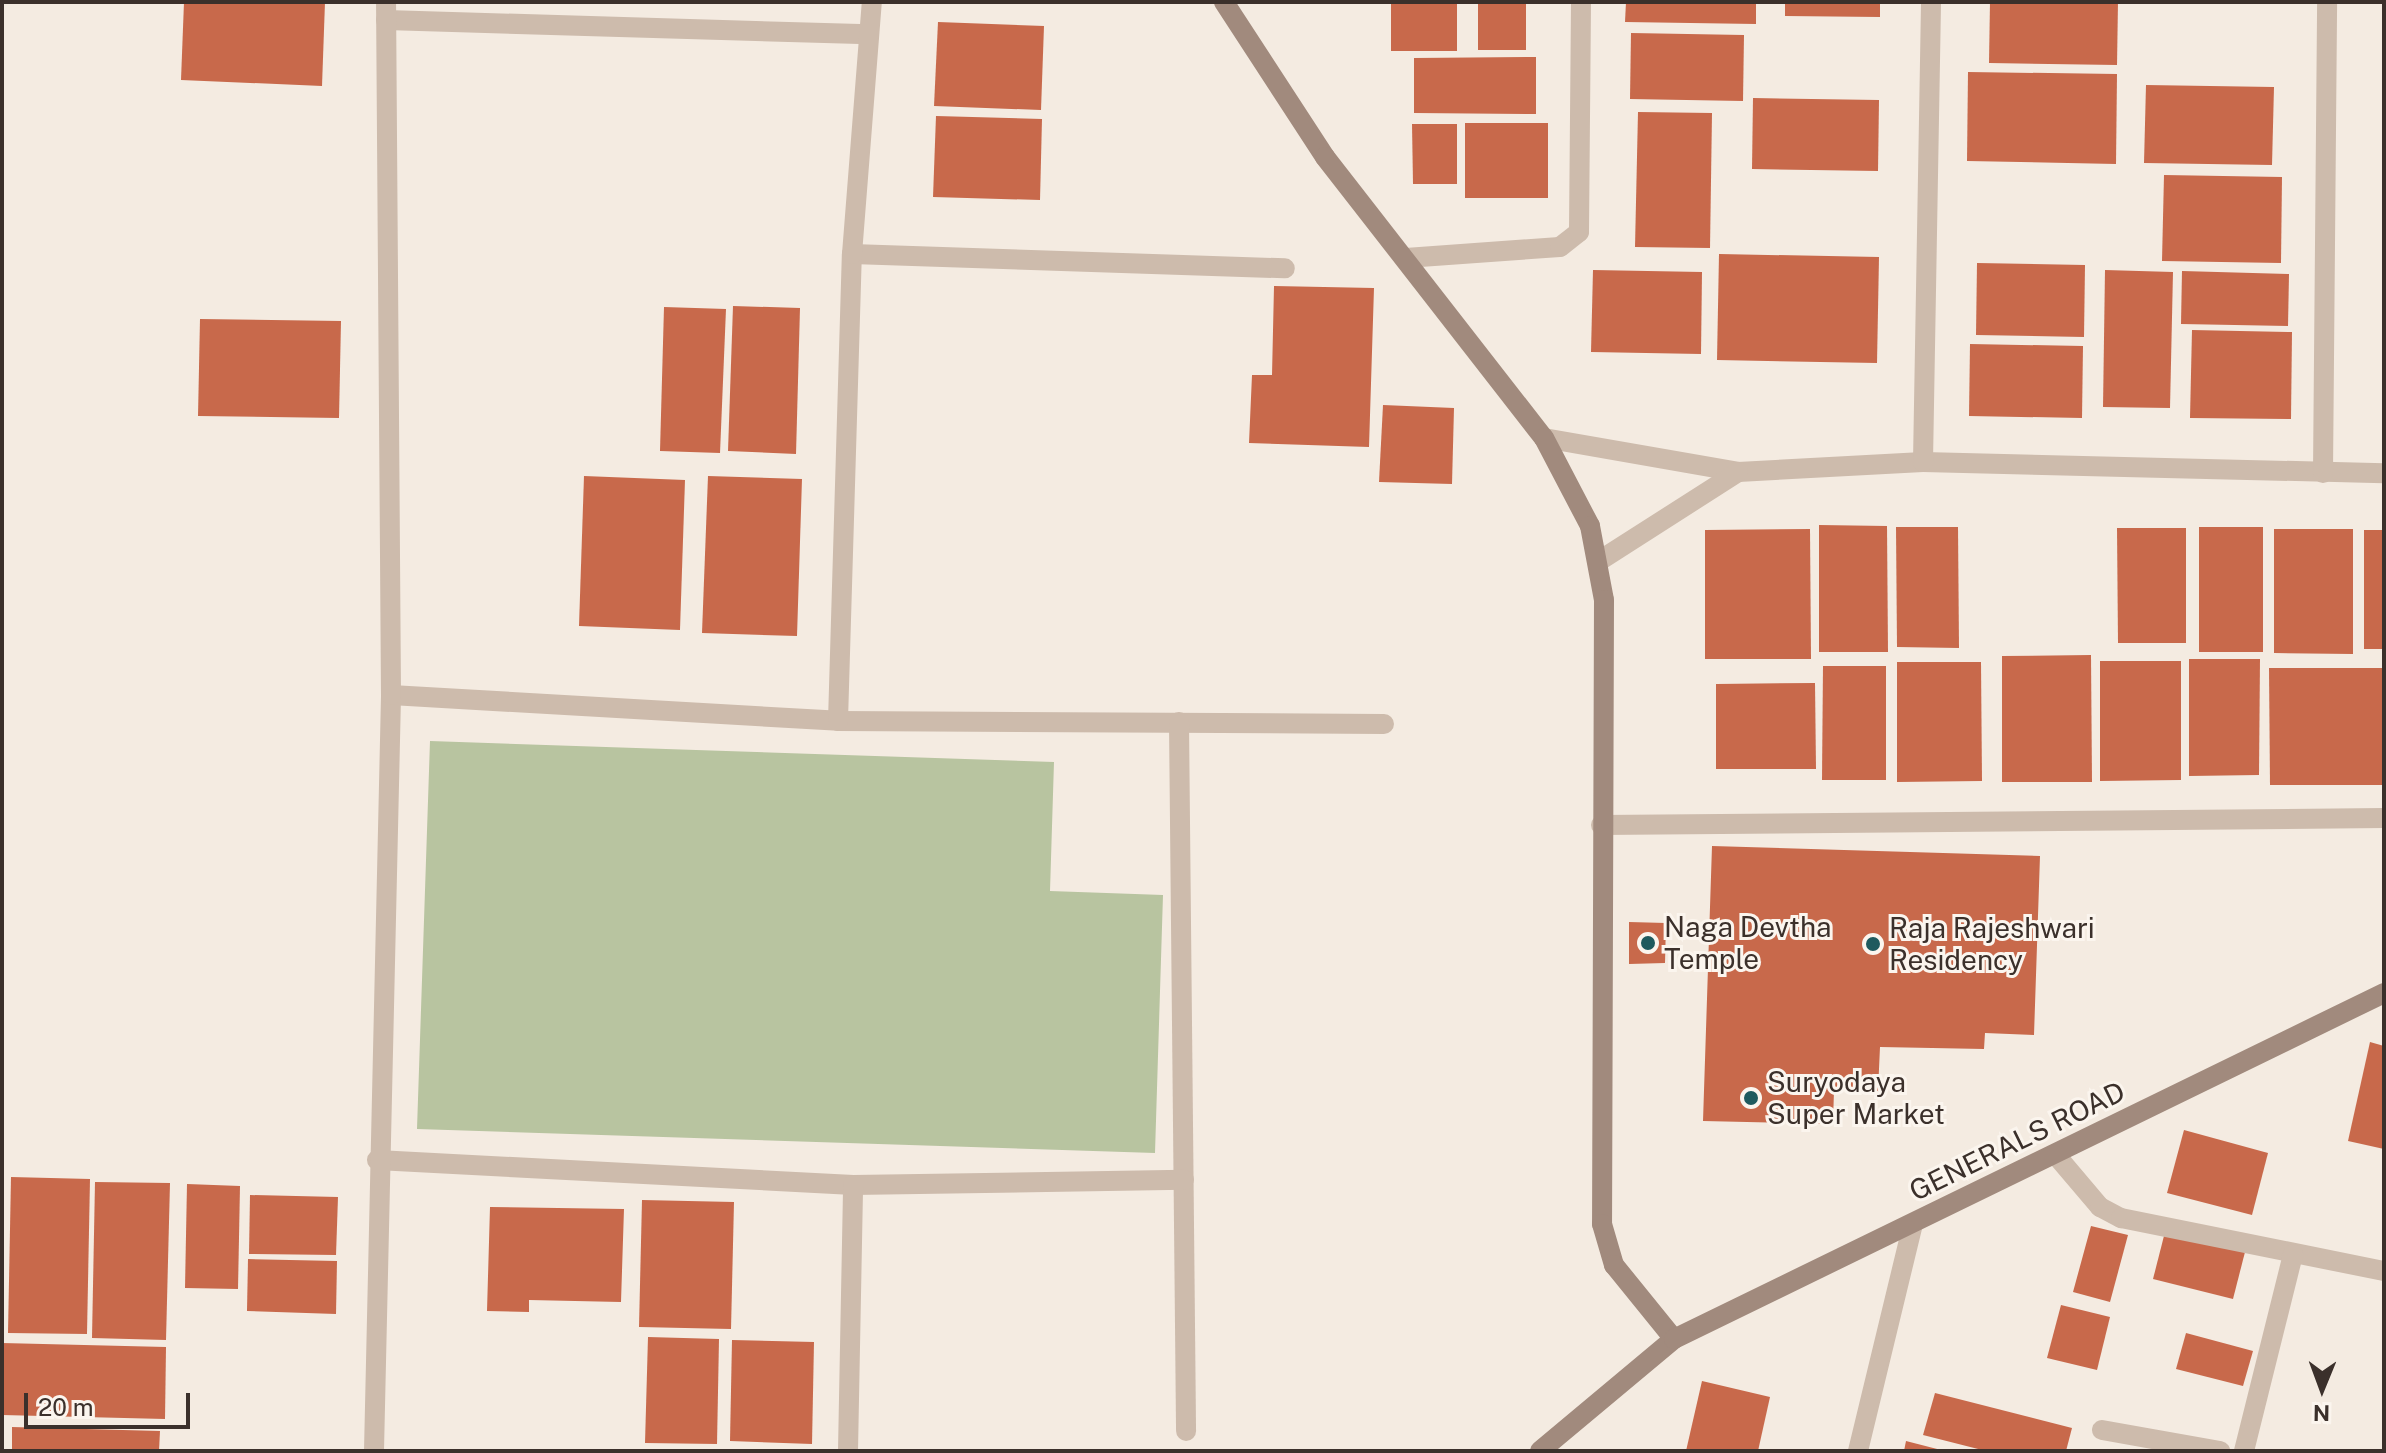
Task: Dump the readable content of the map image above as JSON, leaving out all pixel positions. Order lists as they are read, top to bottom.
{
  "streets": {
    "street": ["GENERALS ROAD"]
  },
  "places": ["Naga Devtha Temple", "Raja Rajeshwari Residency", "Suryodaya Super Market"],
  "scale_bar": "20 m",
  "north": "bottom"
}
